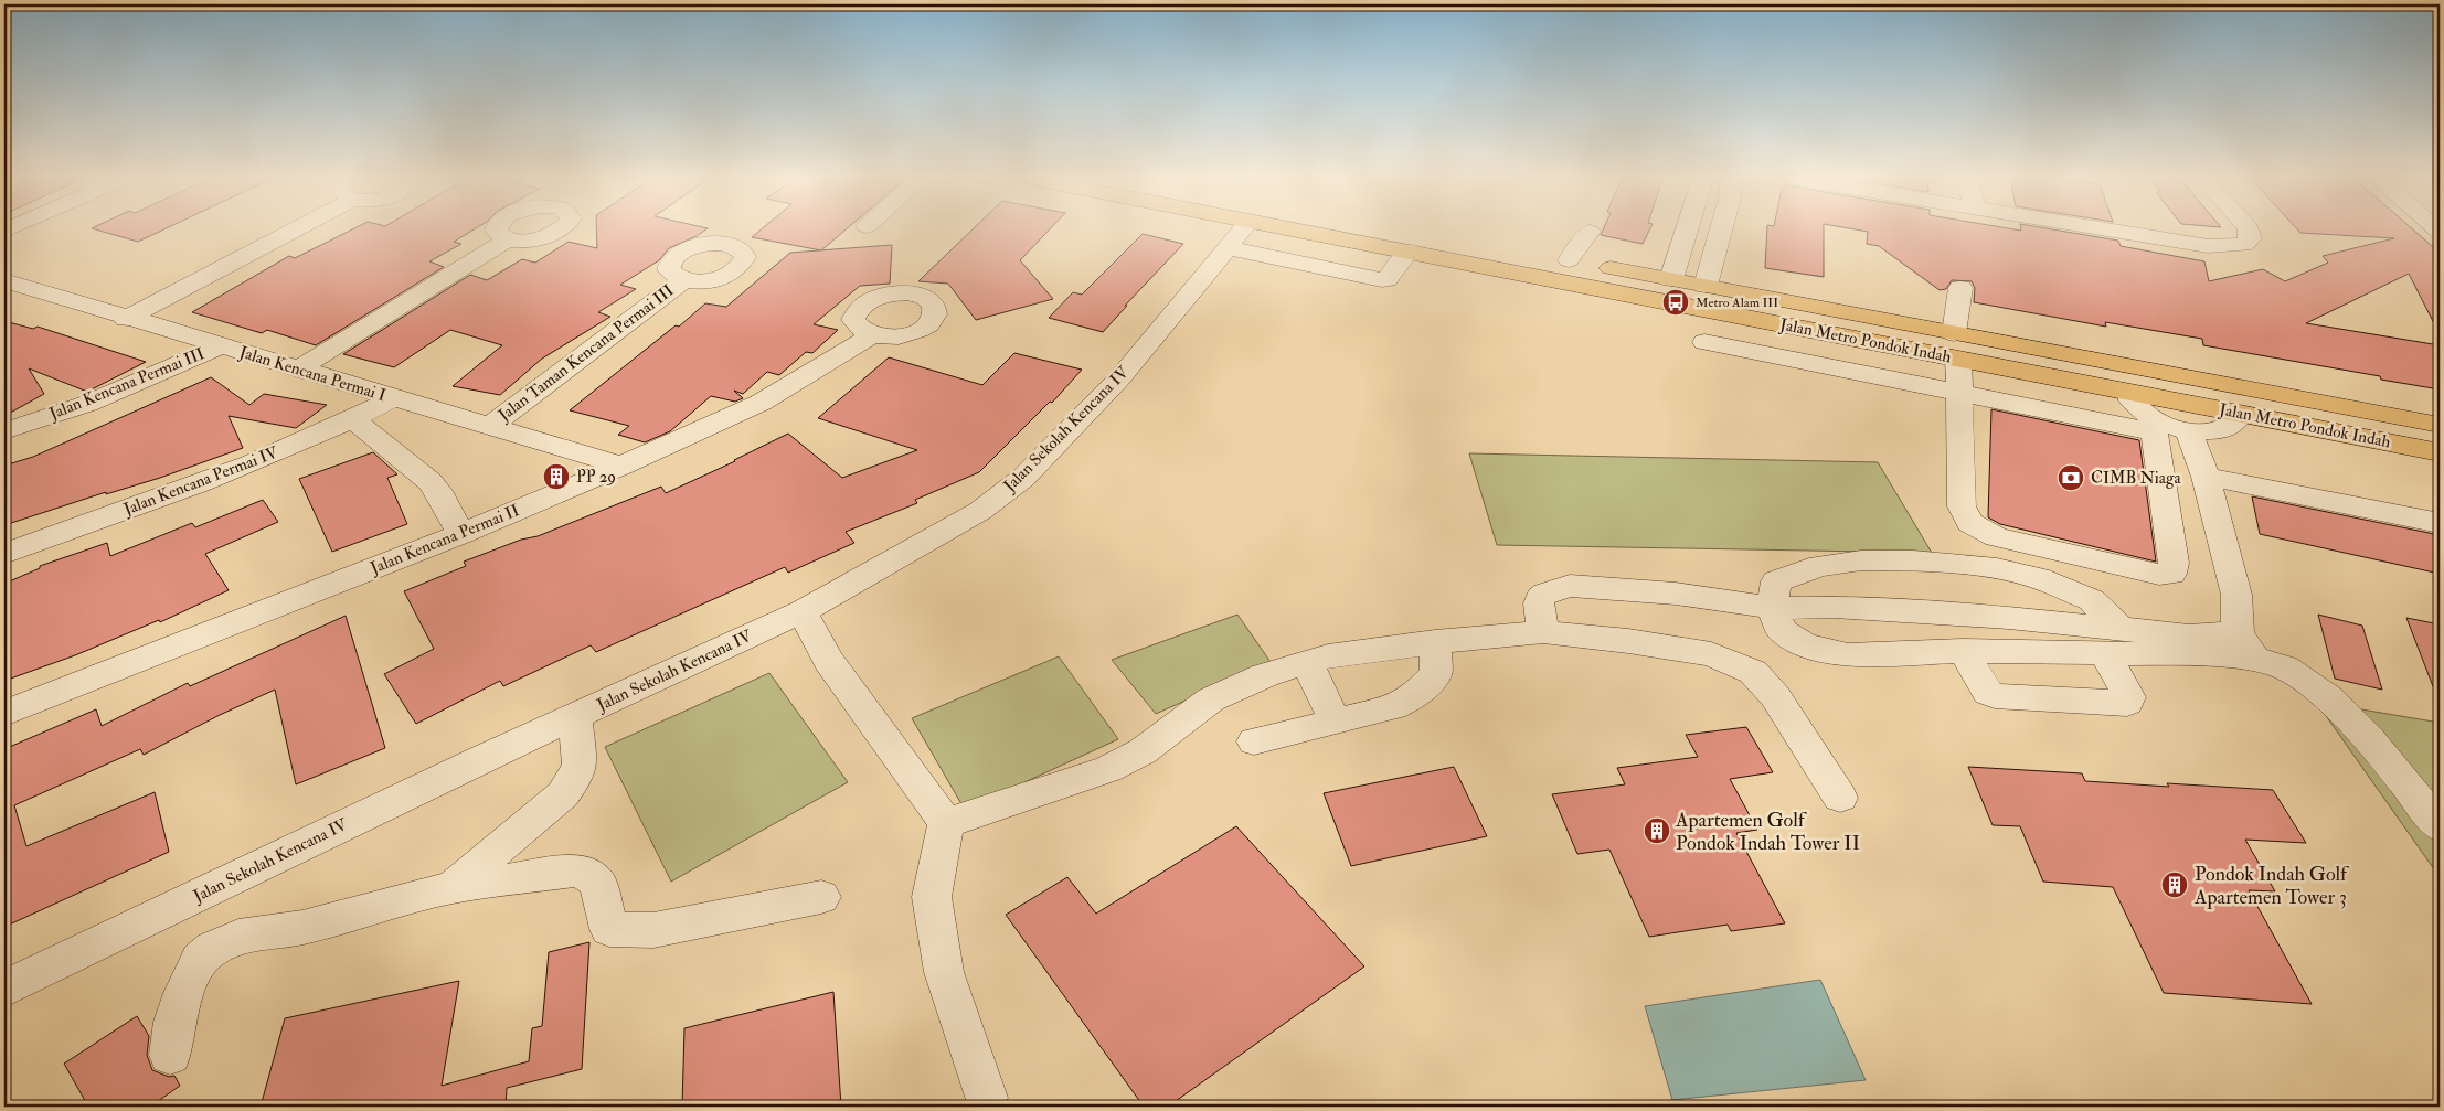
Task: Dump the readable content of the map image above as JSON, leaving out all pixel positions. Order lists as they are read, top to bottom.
{
  "streets": {
    "highway": ["Jalan Metro Pondok Indah"],
    "street": [
      "Jalan Taman Kencana Permai III",
      "Jalan Kencana Permai I",
      "Jalan Kencana Permai III",
      "Jalan Sekolah Kencana IV",
      "Jalan Kencana Permai IV",
      "Jalan Kencana Permai II"
    ]
  },
  "crossings": [
    ["Jalan Taman Kencana Permai III", "Jalan Kencana Permai I"],
    ["Jalan Kencana Permai I", "Jalan Kencana Permai III"],
    ["Jalan Kencana Permai I", "Jalan Kencana Permai IV"],
    ["Jalan Kencana Permai I", "Jalan Kencana Permai II"]
  ],
  "places": {
    "bus stop": ["Metro Alam III"],
    "building": ["PP 29", "Apartemen Golf Pondok Indah Tower II", "Pondok Indah Golf Apartemen Tower 3"],
    "bank": ["CIMB Niaga"]
  }
}
